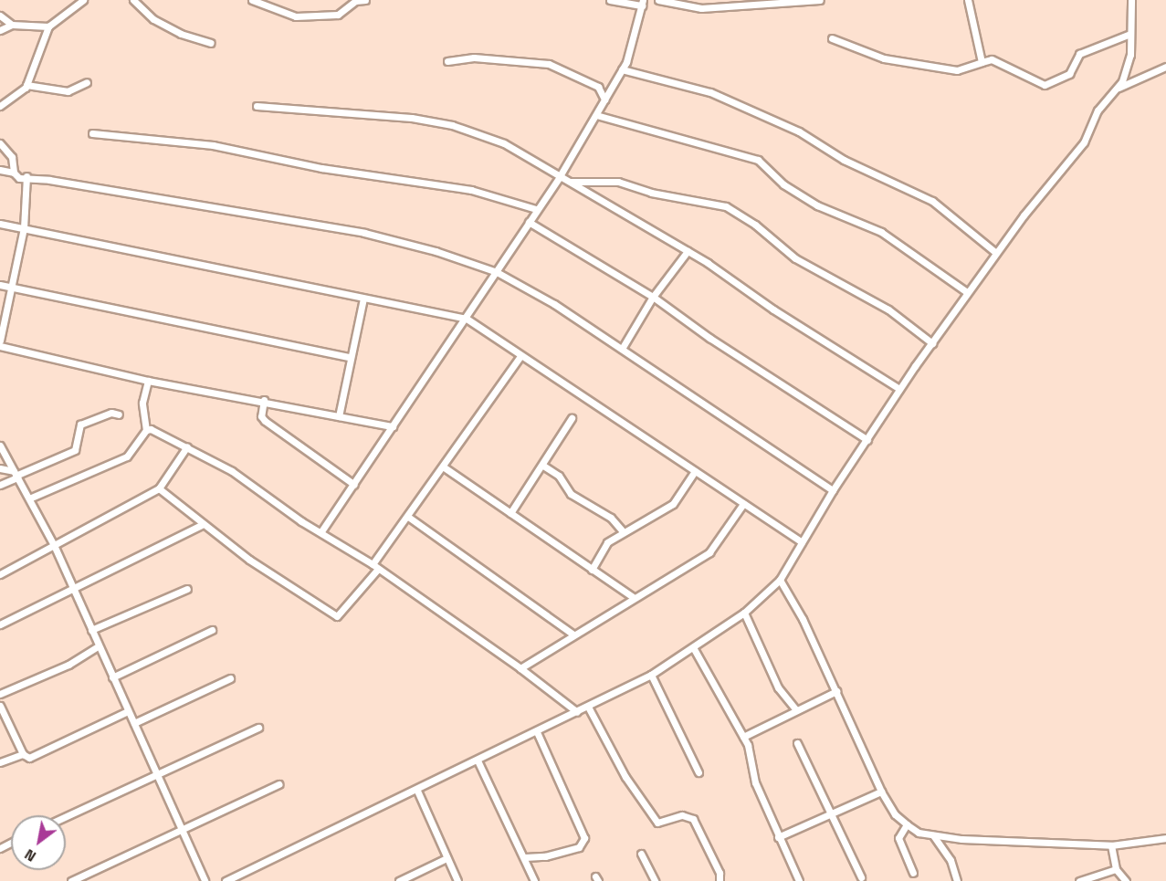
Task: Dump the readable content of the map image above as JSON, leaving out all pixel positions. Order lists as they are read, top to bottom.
{
  "north": "bottom left"
}
